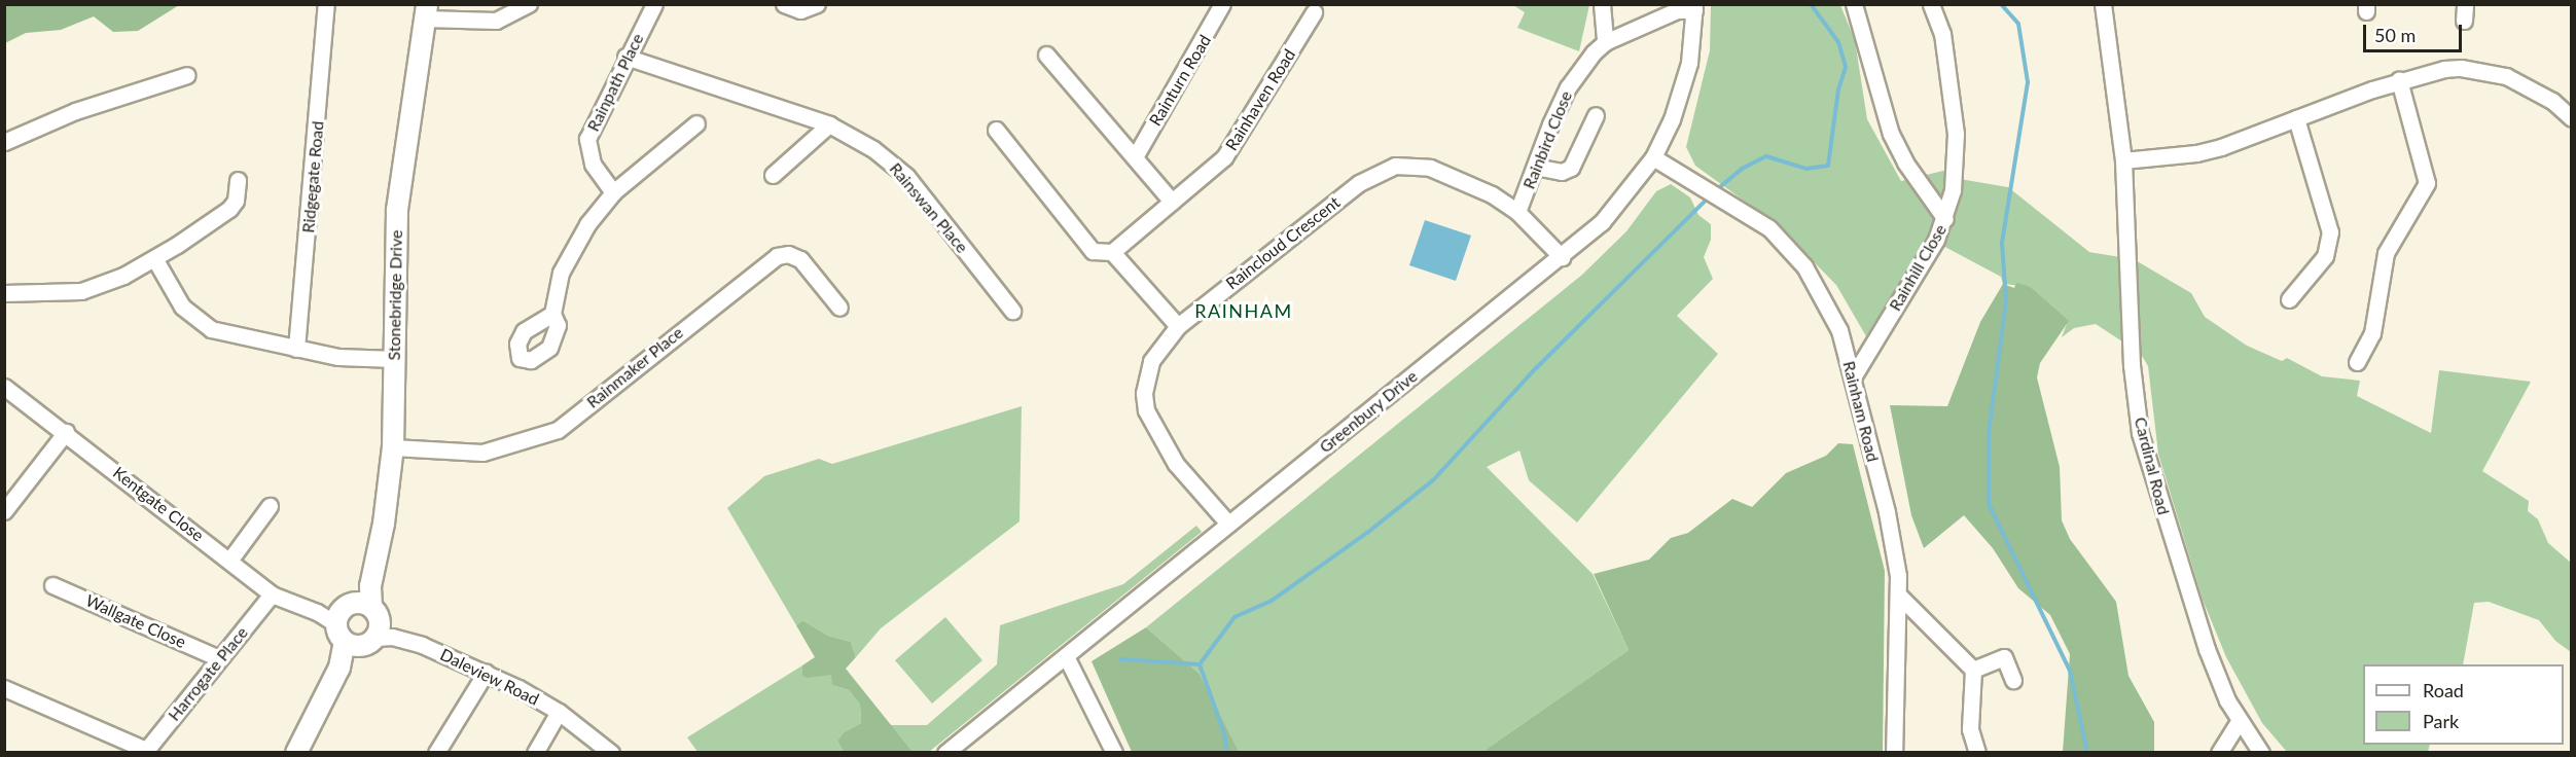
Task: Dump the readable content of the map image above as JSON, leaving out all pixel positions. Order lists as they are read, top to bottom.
{
  "streets": {
    "street": [
      "Rainturn Road",
      "Rainpath Place",
      "Rainhaven Road",
      "Rainbird Close",
      "Ridgegate Road",
      "Rainswan Place",
      "Raincloud Crescent",
      "Rainhill Close",
      "Stonebridge Drive",
      "Rainmaker Place",
      "Greenbury Drive",
      "Rainham Road",
      "Cardinal Road",
      "Kentgate Close",
      "Wallgate Close",
      "Harrogate Place",
      "Daleview Road"
    ]
  },
  "crossings": [
    ["Rainpath Place", "Rainswan Place"],
    ["Rainbird Close", "Raincloud Crescent"],
    ["Rainbird Close", "Greenbury Drive"],
    ["Raincloud Crescent", "Greenbury Drive"],
    ["Rainhill Close", "Rainham Road"],
    ["Stonebridge Drive", "Rainmaker Place"],
    ["Stonebridge Drive", "Kentgate Close"],
    ["Stonebridge Drive", "Daleview Road"],
    ["Greenbury Drive", "Rainham Road"],
    ["Kentgate Close", "Harrogate Place"],
    ["Kentgate Close", "Daleview Road"],
    ["Wallgate Close", "Harrogate Place"]
  ],
  "districts": ["RAINHAM"],
  "legend": ["Road", "Park"],
  "scale_bar": "50 m"
}
